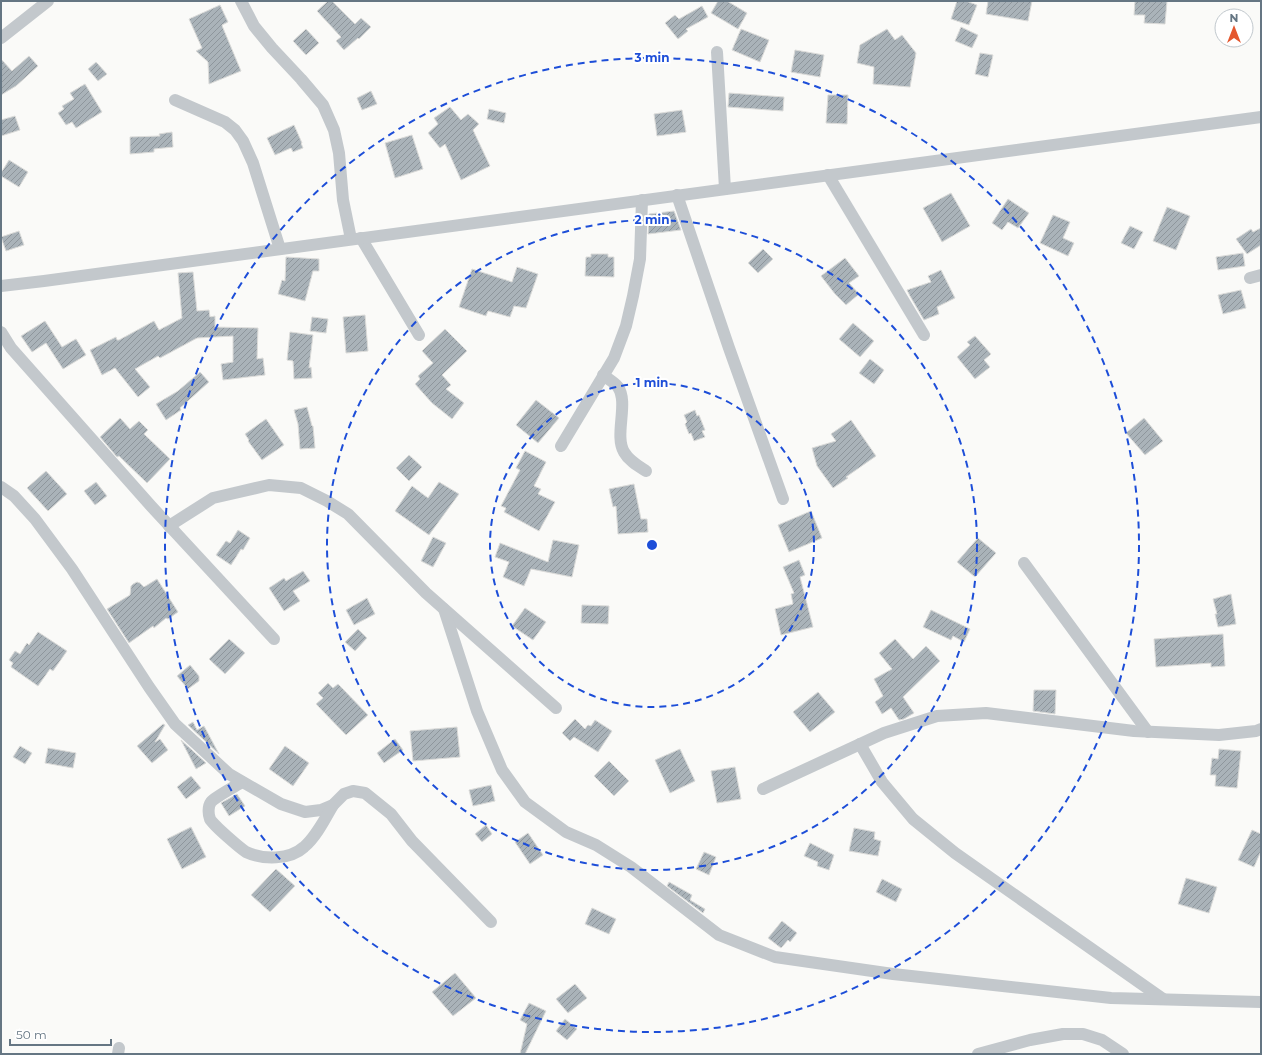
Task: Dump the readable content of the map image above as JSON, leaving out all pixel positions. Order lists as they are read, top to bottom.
{
  "scale_bar": "50 m",
  "north": "top",
  "rings": ["3 min", "2 min", "1 min"]
}
